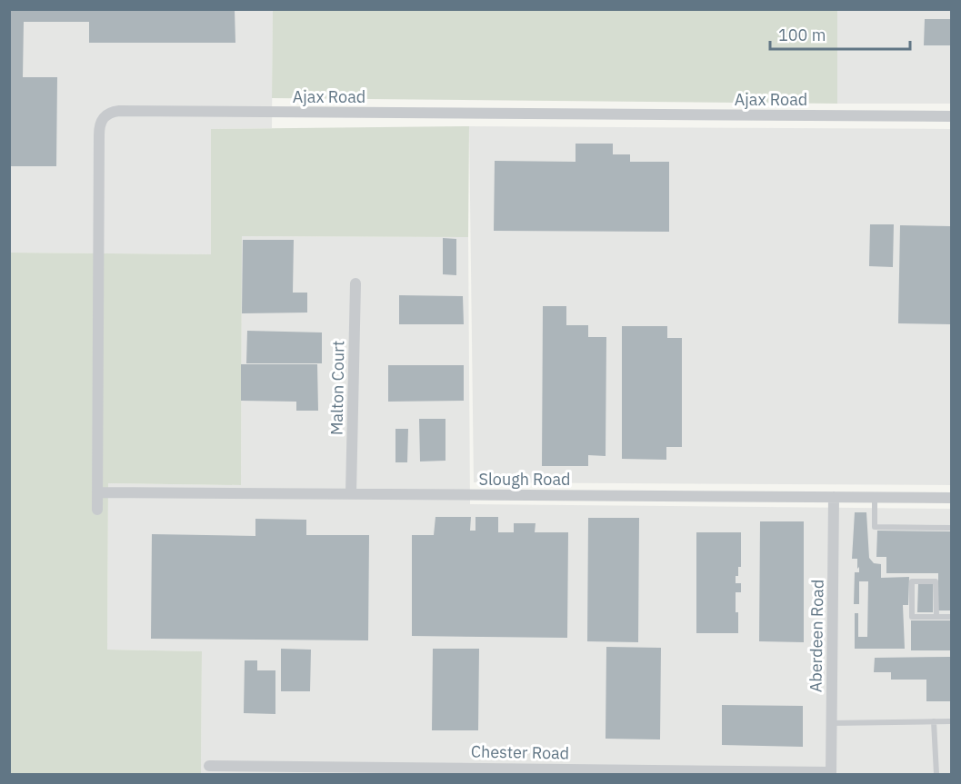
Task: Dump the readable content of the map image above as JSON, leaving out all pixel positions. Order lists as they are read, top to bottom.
{
  "streets": {
    "street": [
      "Ajax Road",
      "Malton Court",
      "Slough Road",
      "Aberdeen Road",
      "Chester Road"
    ]
  },
  "crossings": [
    ["Ajax Road", "Slough Road"],
    ["Malton Court", "Slough Road"],
    ["Slough Road", "Aberdeen Road"],
    ["Aberdeen Road", "Chester Road"]
  ],
  "scale_bar": "100 m"
}
